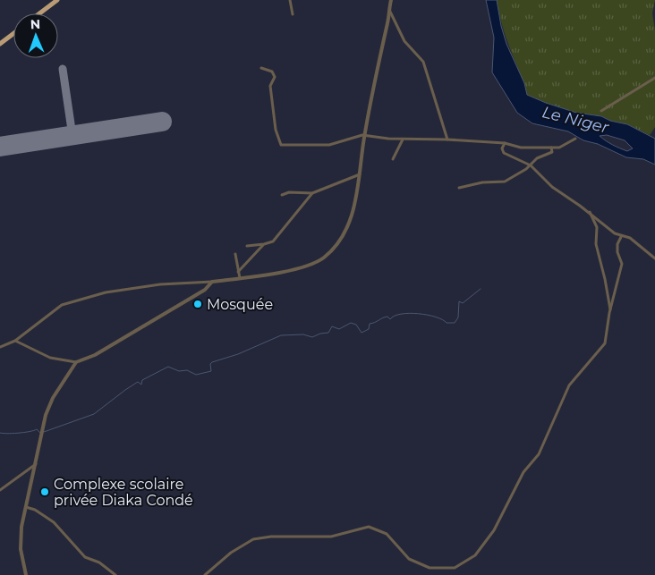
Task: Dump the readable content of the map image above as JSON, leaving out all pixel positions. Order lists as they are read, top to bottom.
{
  "water": ["Le Niger"],
  "places": ["Mosquée", "Complexe scolaire privée Diaka Condé"],
  "north": "top"
}
